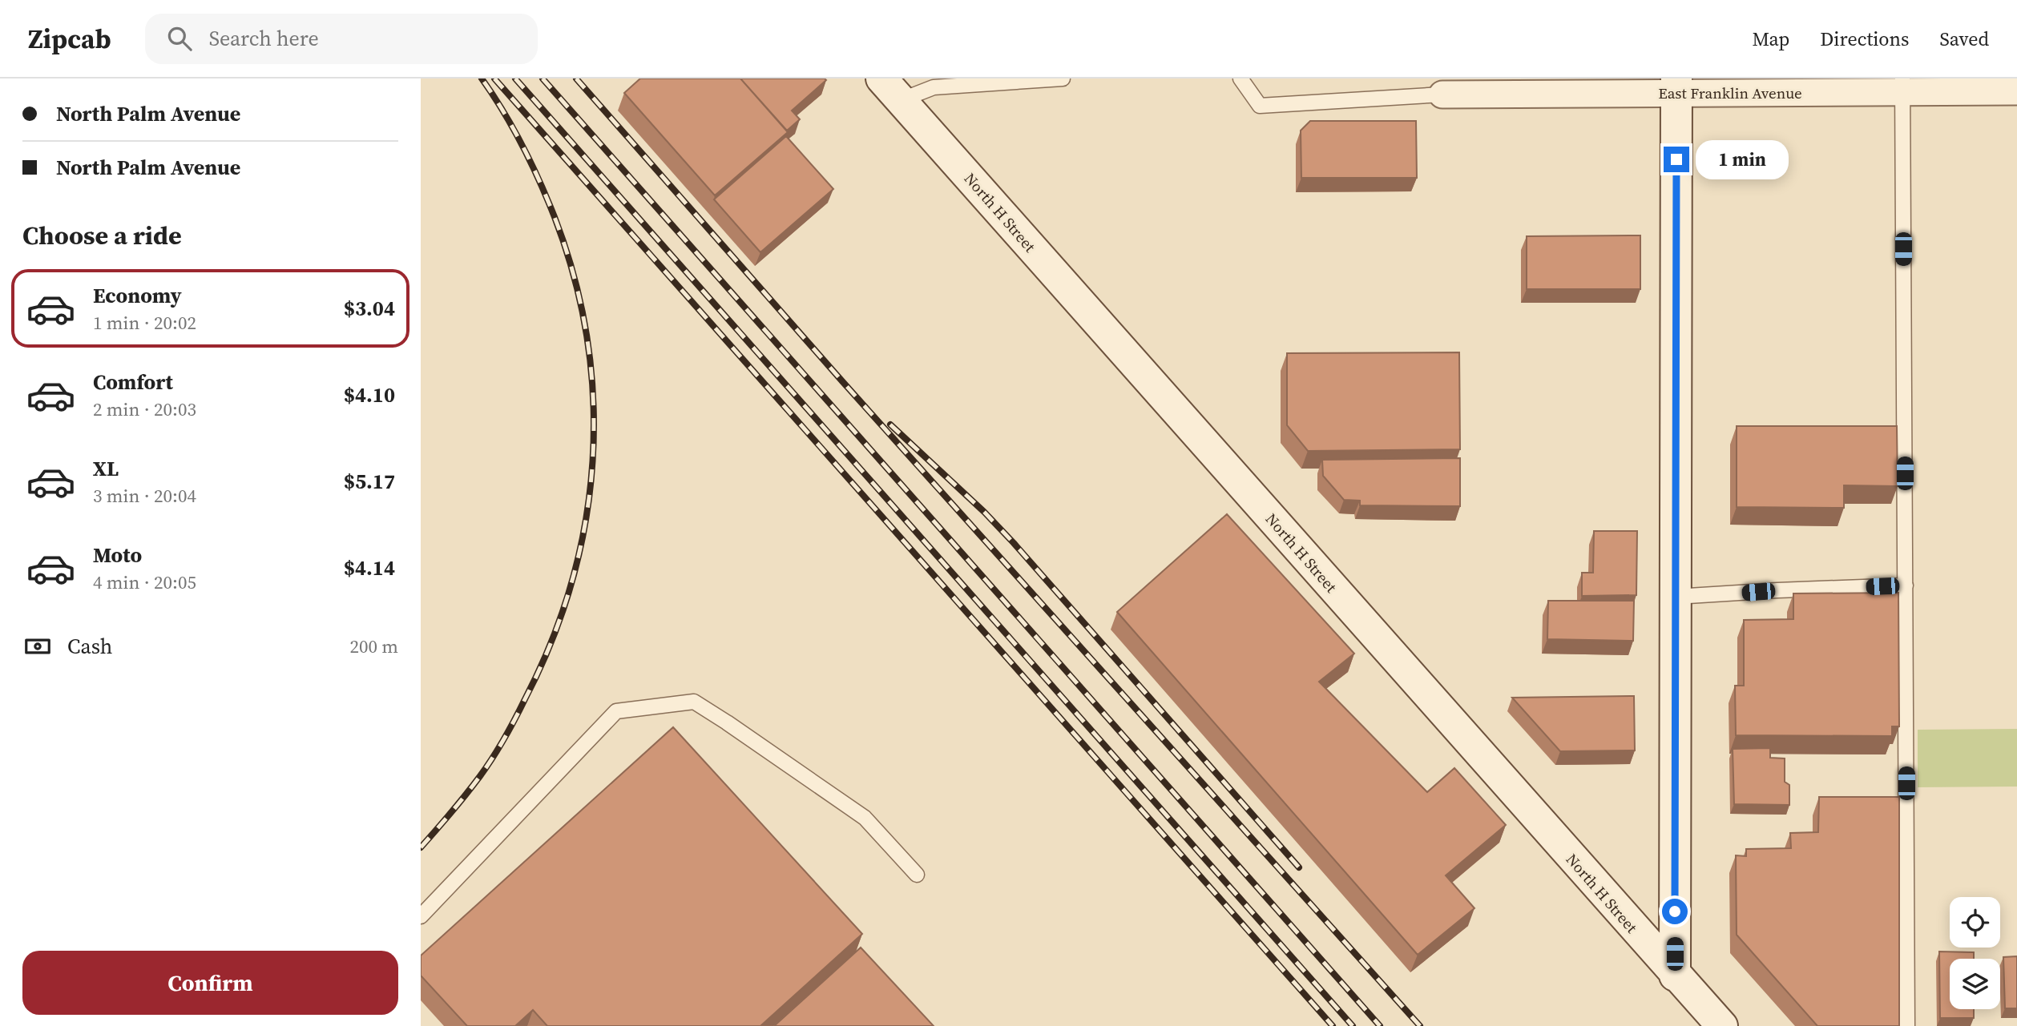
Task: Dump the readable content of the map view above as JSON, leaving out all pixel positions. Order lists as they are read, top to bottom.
{
  "streets": {
    "main road": ["North H Street"],
    "street": ["East Franklin Avenue"]
  },
  "page": {
    "header": "Zipcab",
    "search": "Search here",
    "nav": ["Map", "Directions", "Saved"],
    "banner": ["North Palm Avenue", "North Palm Avenue"],
    "bubble": "1 min",
    "heading": "Choose a ride",
    "list": [
      {
        "name": "Economy",
        "note": "1 min · 20:02",
        "value": "$3.04"
      },
      {
        "name": "Comfort",
        "note": "2 min · 20:03",
        "value": "$4.10"
      },
      {
        "name": "XL",
        "note": "3 min · 20:04",
        "value": "$5.17"
      },
      {
        "name": "Moto",
        "note": "4 min · 20:05",
        "value": "$4.14"
      }
    ],
    "pay": ["Cash", "200 m"],
    "buttons": "Confirm"
  }
}
